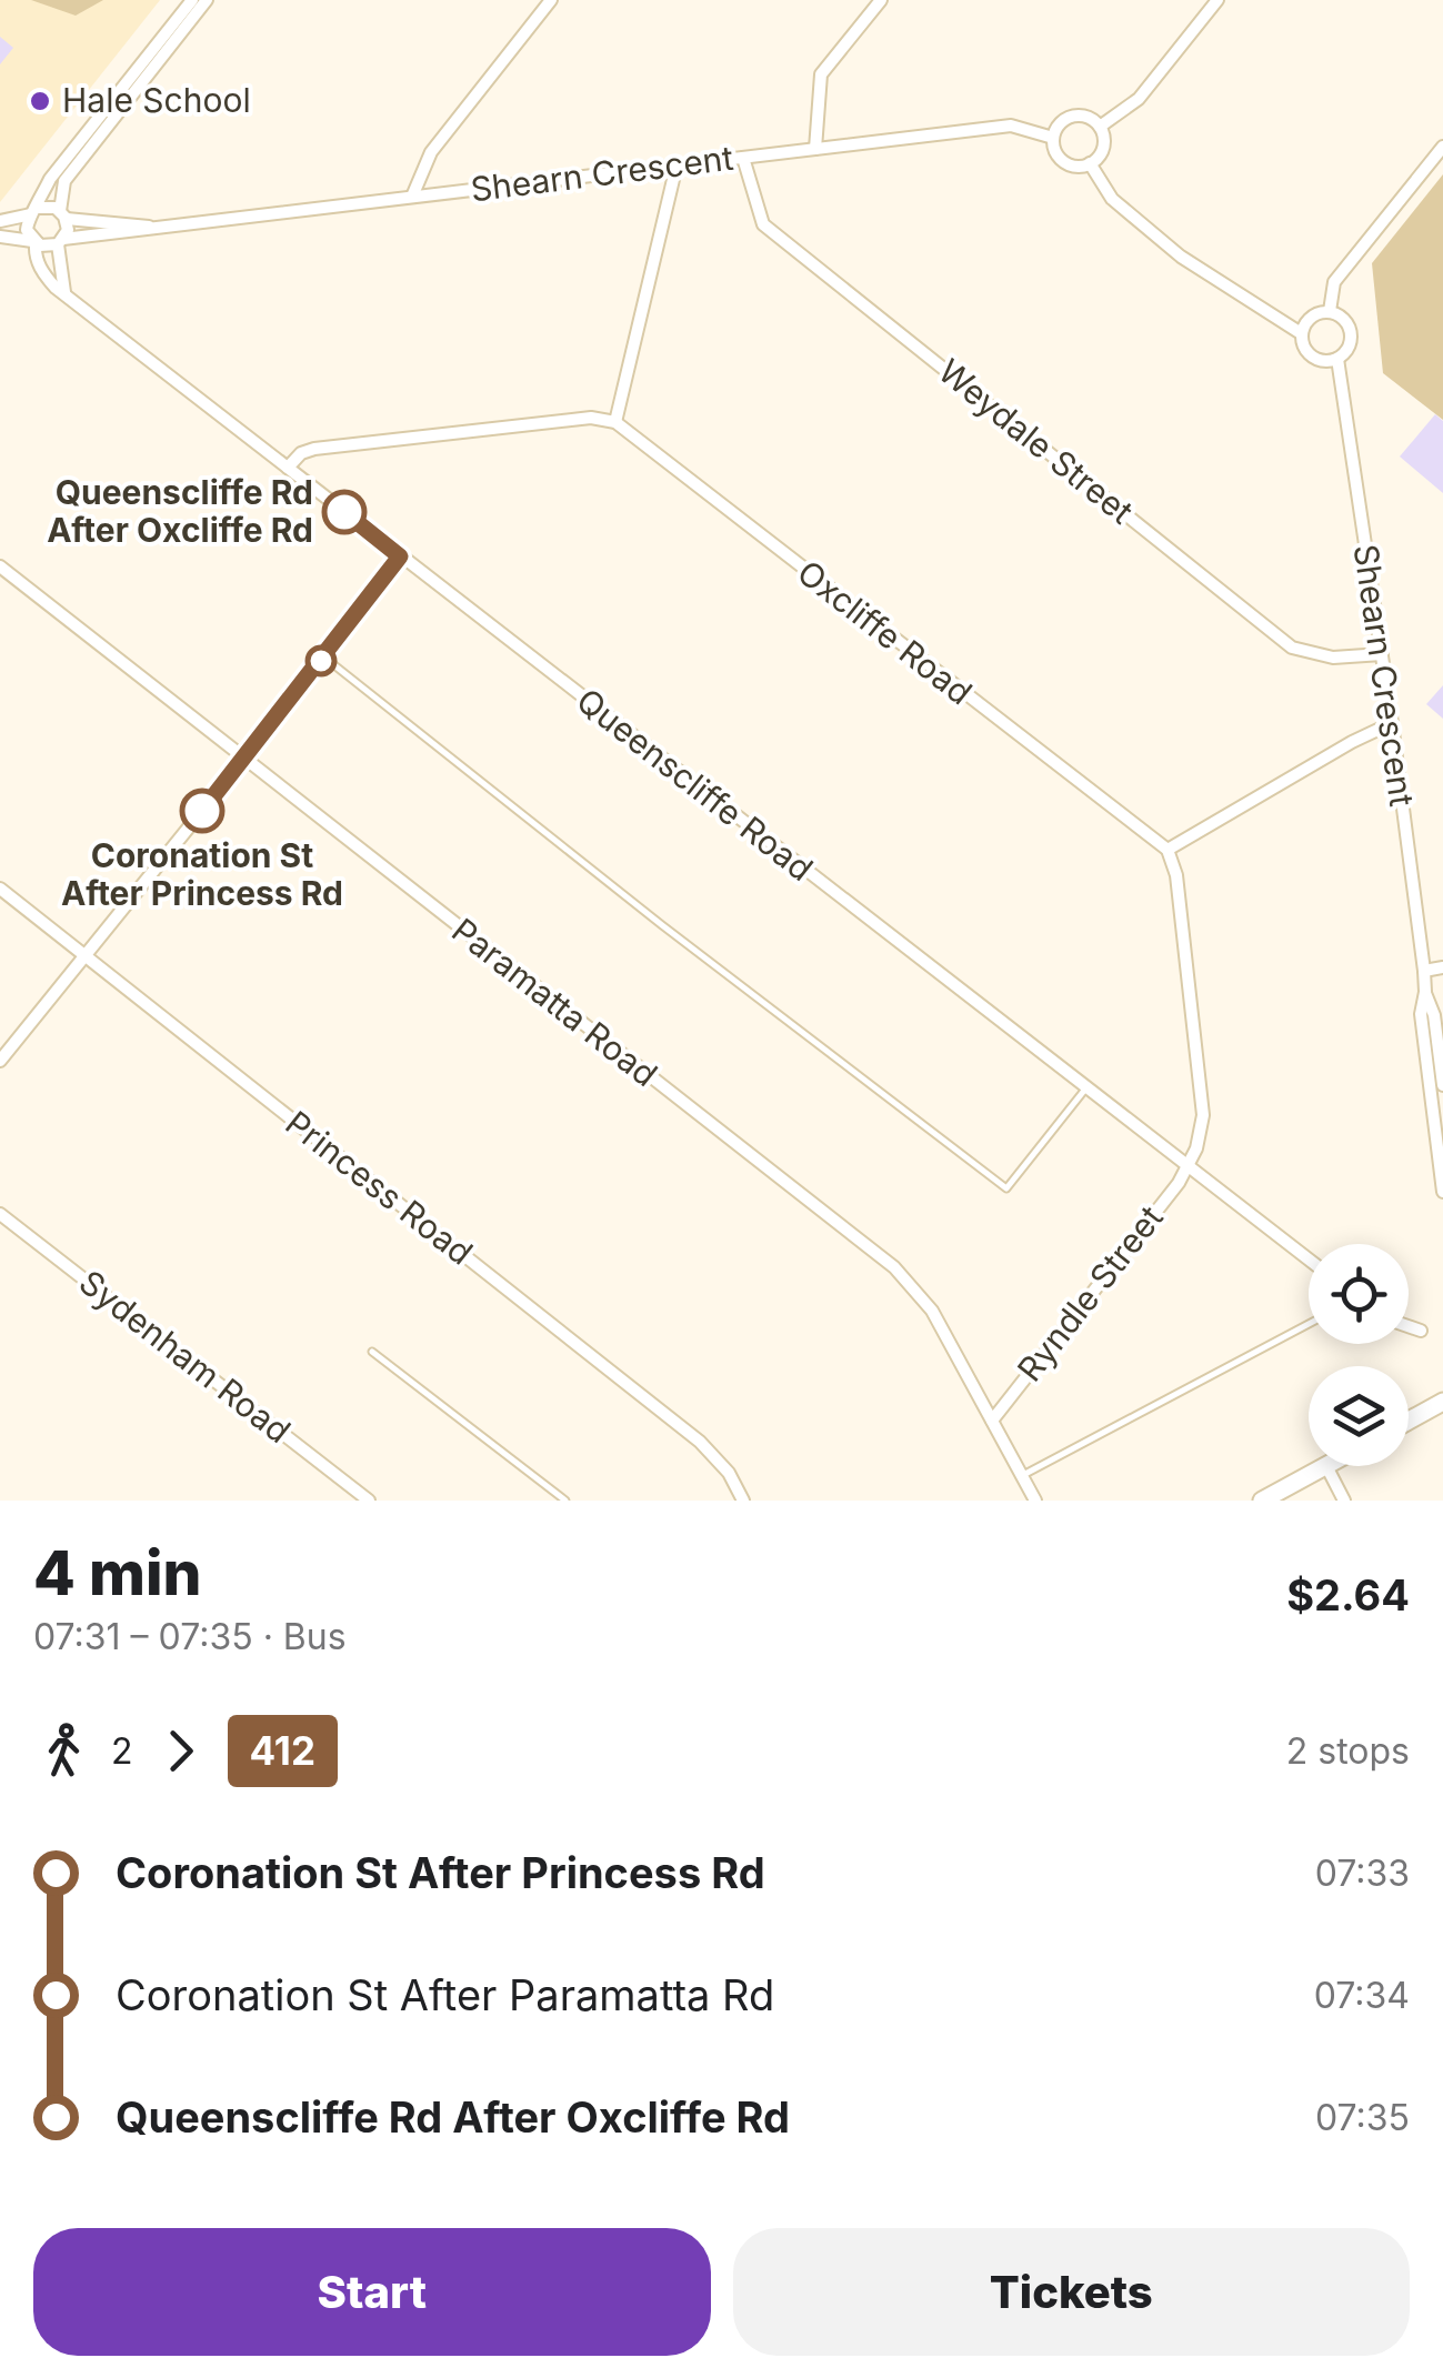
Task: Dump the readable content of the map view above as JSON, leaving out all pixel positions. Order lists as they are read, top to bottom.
{
  "streets": {
    "street": [
      "Shearn Crescent",
      "Weydale Street",
      "Oxcliffe Road",
      "Queenscliffe Road",
      "Paramatta Road",
      "Princess Road",
      "Ryndle Street",
      "Sydenham Road"
    ]
  },
  "crossings": [
    ["Shearn Crescent", "Weydale Street"],
    ["Shearn Crescent", "Queenscliffe Road"],
    ["Queenscliffe Road", "Ryndle Street"],
    ["Paramatta Road", "Ryndle Street"]
  ],
  "places": ["Hale School", "Queenscliffe Rd After Oxcliffe Rd", "Coronation St After Princess Rd"],
  "lines": ["bus line 412"],
  "page": {
    "heading": ["4 min", "07:31 – 07:35 · Bus", "$2.64"],
    "legs": ["2", "412", "2 stops"],
    "list": [
      {
        "name": "Coronation St After Princess Rd",
        "value": "07:33"
      },
      {
        "name": "Coronation St After Paramatta Rd",
        "value": "07:34"
      },
      {
        "name": "Queenscliffe Rd After Oxcliffe Rd",
        "value": "07:35"
      }
    ],
    "buttons": ["Start", "Tickets"]
  }
}
